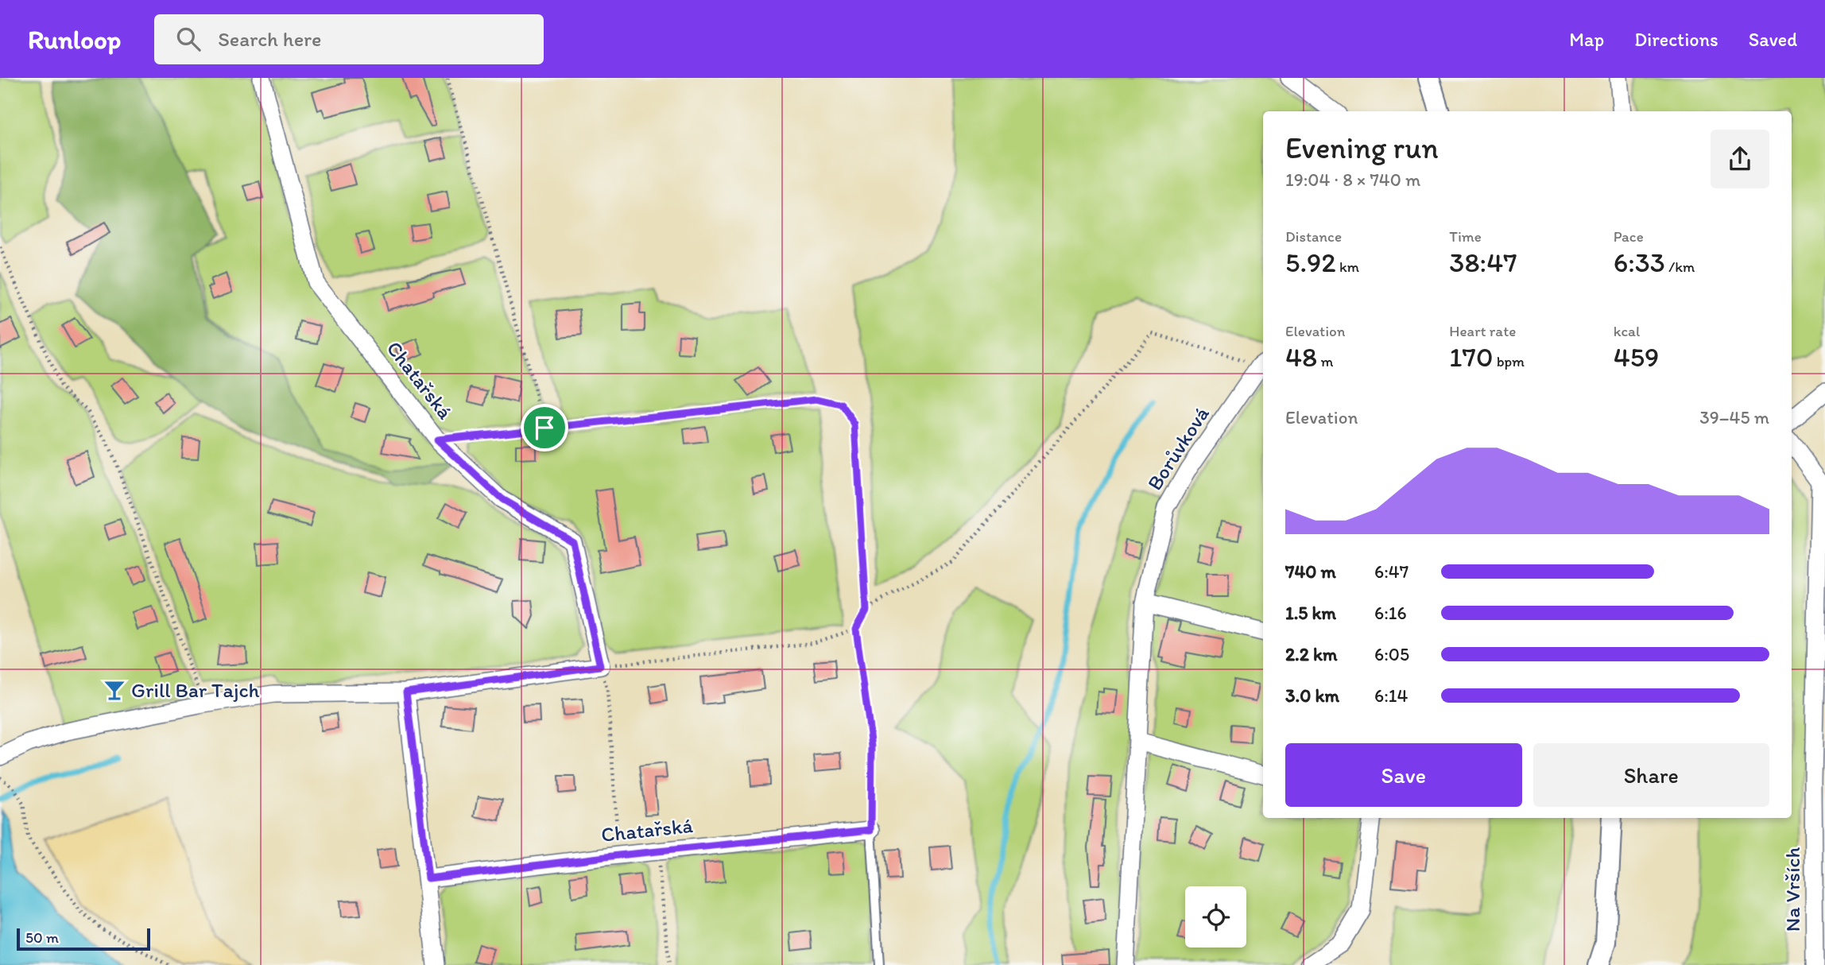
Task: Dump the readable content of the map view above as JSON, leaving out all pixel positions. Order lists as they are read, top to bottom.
{
  "streets": {
    "street": ["Chatařská", "Borůvková", "Na Vrších"]
  },
  "places": {
    "bar": ["Grill Bar Tajch"]
  },
  "scale_bar": "50 m",
  "page": {
    "header": "Runloop",
    "search": "Search here",
    "nav": ["Map", "Directions", "Saved"],
    "heading": ["Evening run", "19:04 · 8 × 740 m"],
    "stats": [
      ["Distance", "5.92 km"],
      ["Time", "38:47"],
      ["Pace", "6:33 /km"],
      ["Elevation", "48 m"],
      ["Heart rate", "170 bpm"],
      ["kcal", "459"]
    ],
    "chart": ["Elevation", "39–45 m"],
    "list": [
      {
        "name": "740 m",
        "note": "6:47"
      },
      {
        "name": "1.5 km",
        "note": "6:16"
      },
      {
        "name": "2.2 km",
        "note": "6:05"
      },
      {
        "name": "3.0 km",
        "note": "6:14"
      }
    ],
    "buttons": ["Save", "Share"],
    "scale": "50 m"
  }
}
